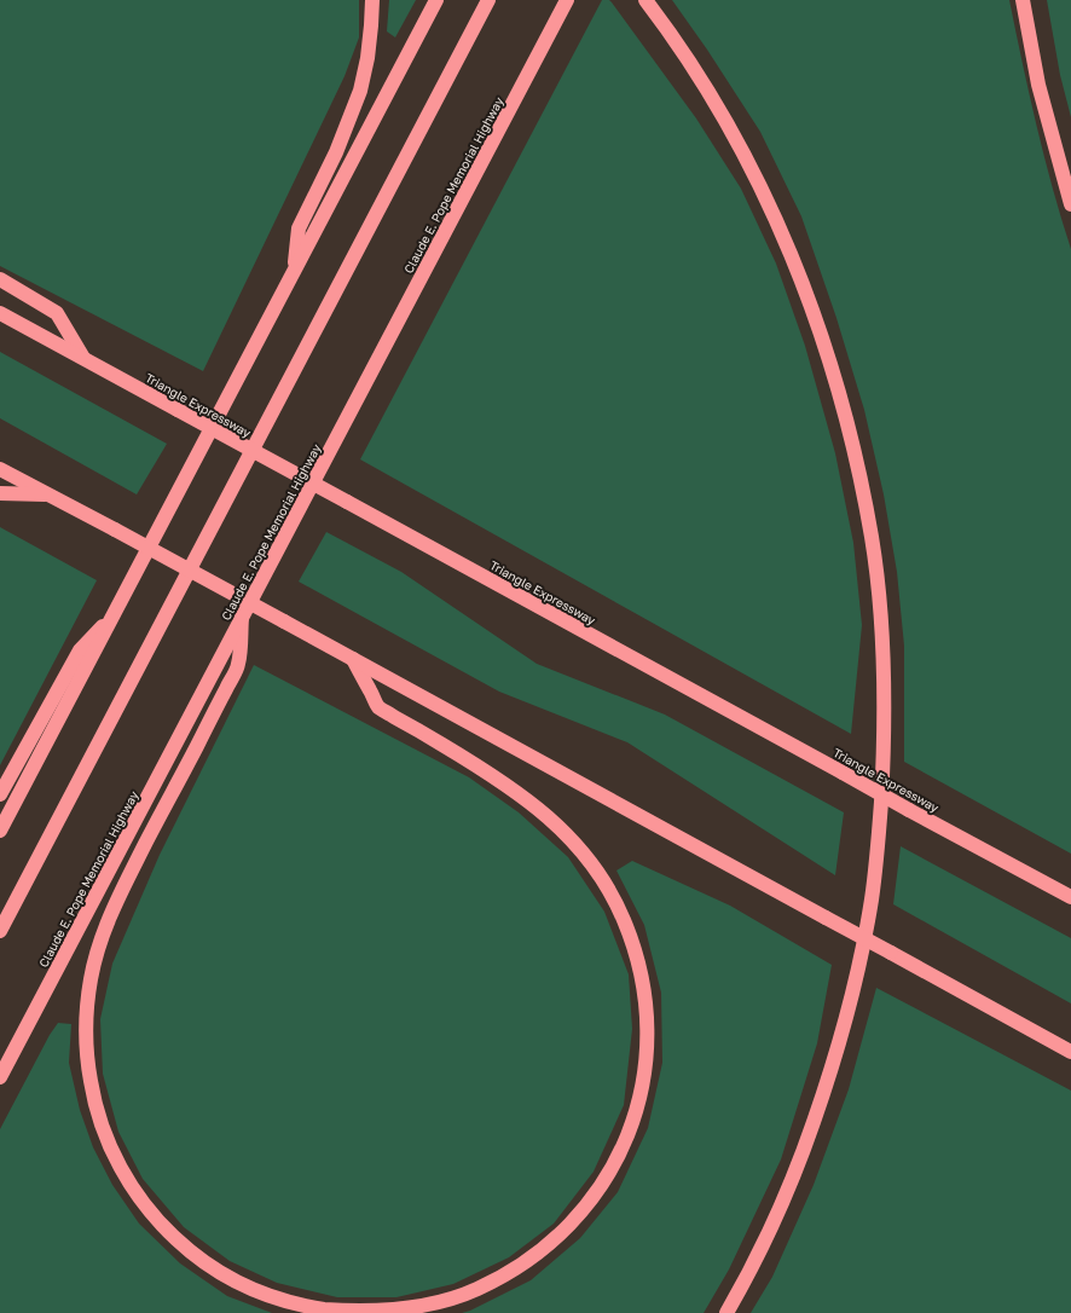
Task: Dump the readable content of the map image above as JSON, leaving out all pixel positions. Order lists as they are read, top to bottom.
{
  "streets": {
    "highway": ["Claude E. Pope Memorial Highway", "Triangle Expressway"]
  }
}
